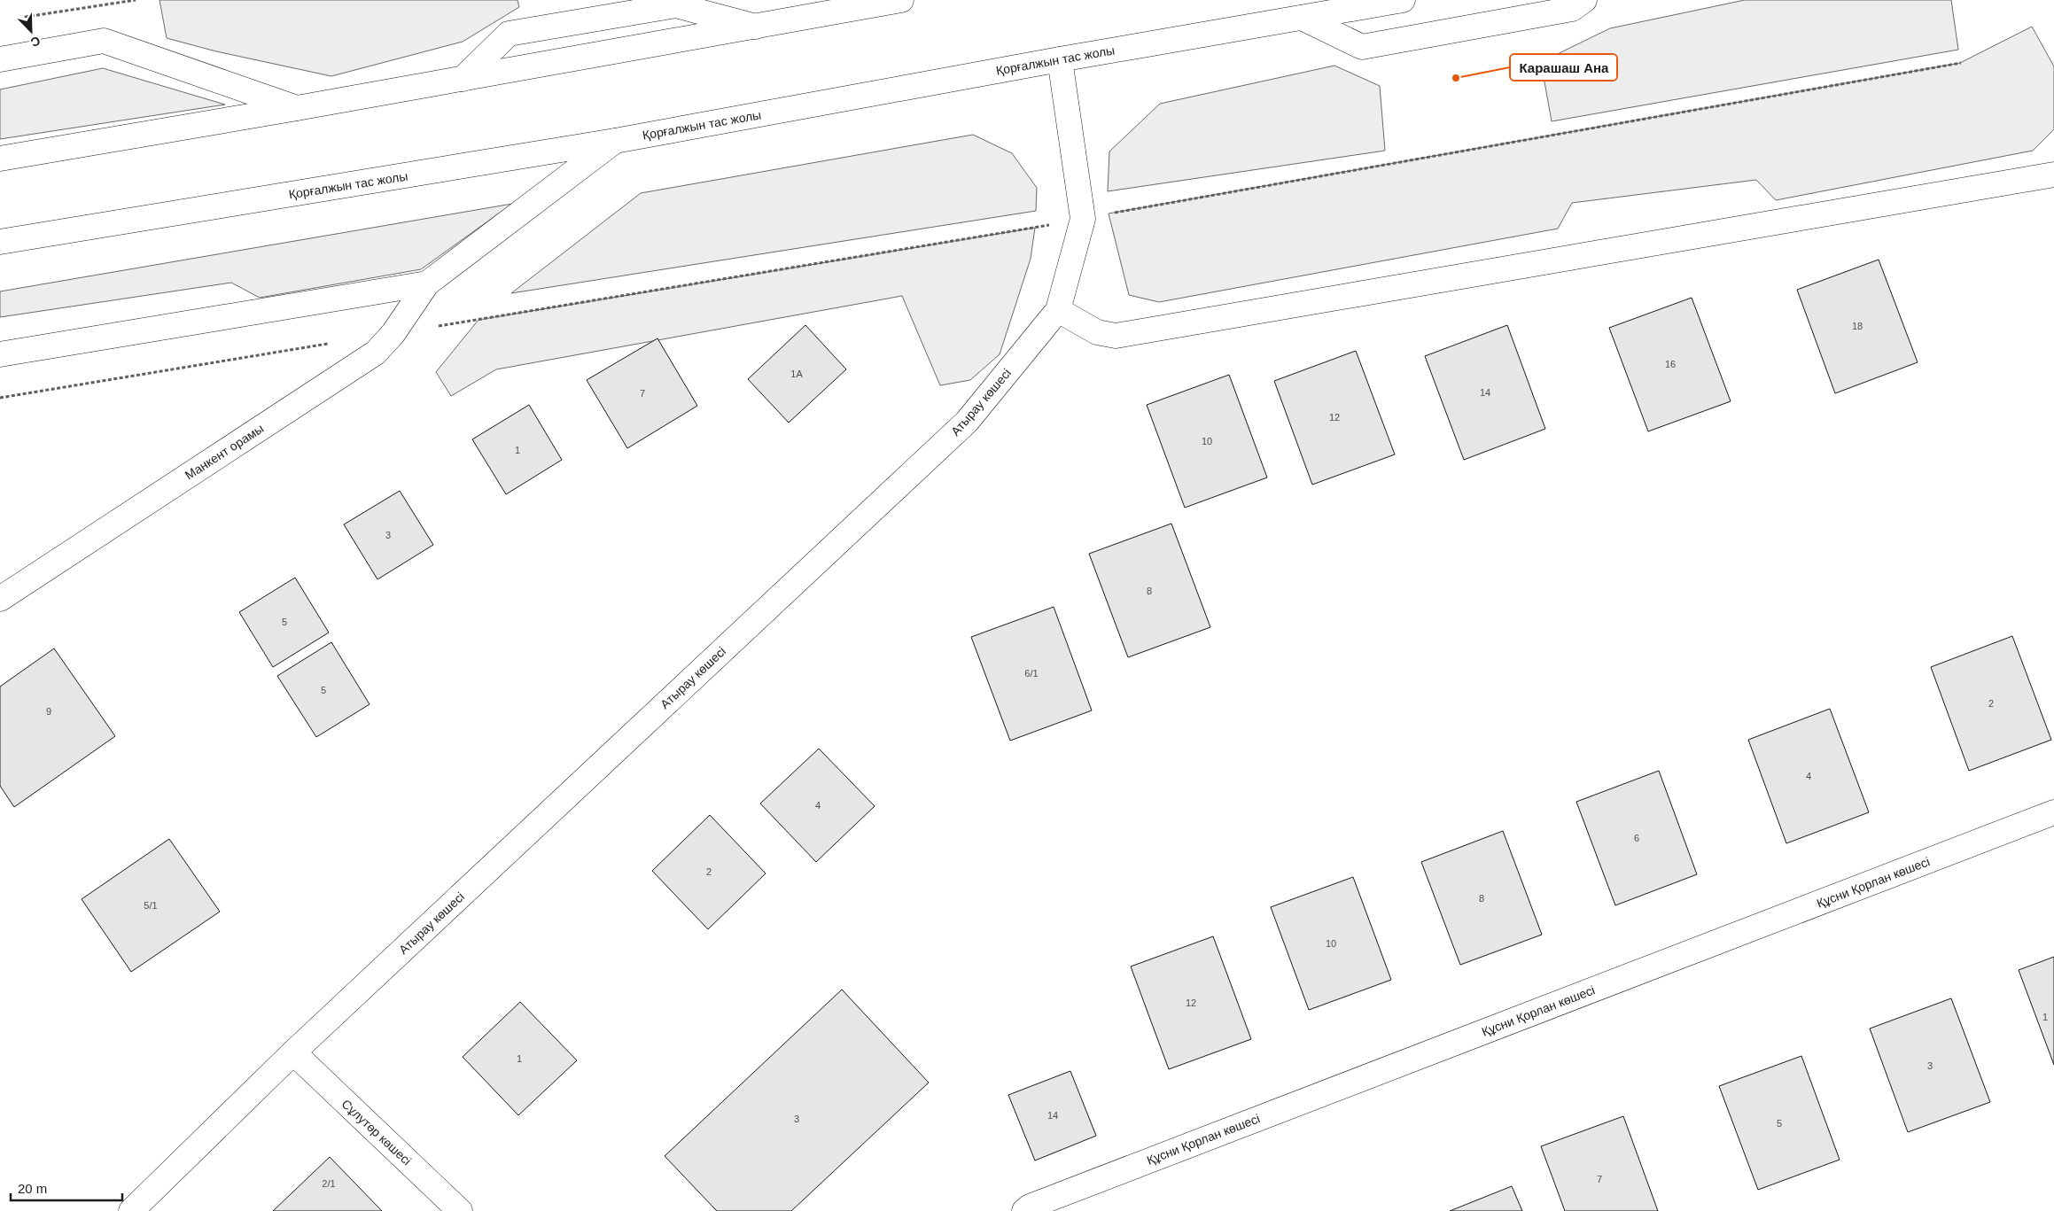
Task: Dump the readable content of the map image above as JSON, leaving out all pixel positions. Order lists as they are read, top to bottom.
{
  "streets": {
    "street": [
      "Қорғалжын тас жолы",
      "Атырау көшесі",
      "Манкент орамы",
      "Құсни Қорлан көшесі",
      "Сұлутөр көшесі"
    ]
  },
  "crossings": [
    ["Қорғалжын тас жолы", "Атырау көшесі"],
    ["Атырау көшесі", "Сұлутөр көшесі"]
  ],
  "places": ["Карашаш Ана"],
  "house_numbers": [
    "18",
    "16",
    "1А",
    "14",
    "7",
    "12",
    "10",
    "1",
    "3",
    "8",
    "5",
    "6/1",
    "5",
    "2",
    "9",
    "4",
    "4",
    "6",
    "2",
    "8",
    "5/1",
    "10",
    "12",
    "1",
    "1",
    "3",
    "14",
    "3",
    "5",
    "7",
    "2/1"
  ],
  "scale_bar": "20 m",
  "north": "bottom right"
}
